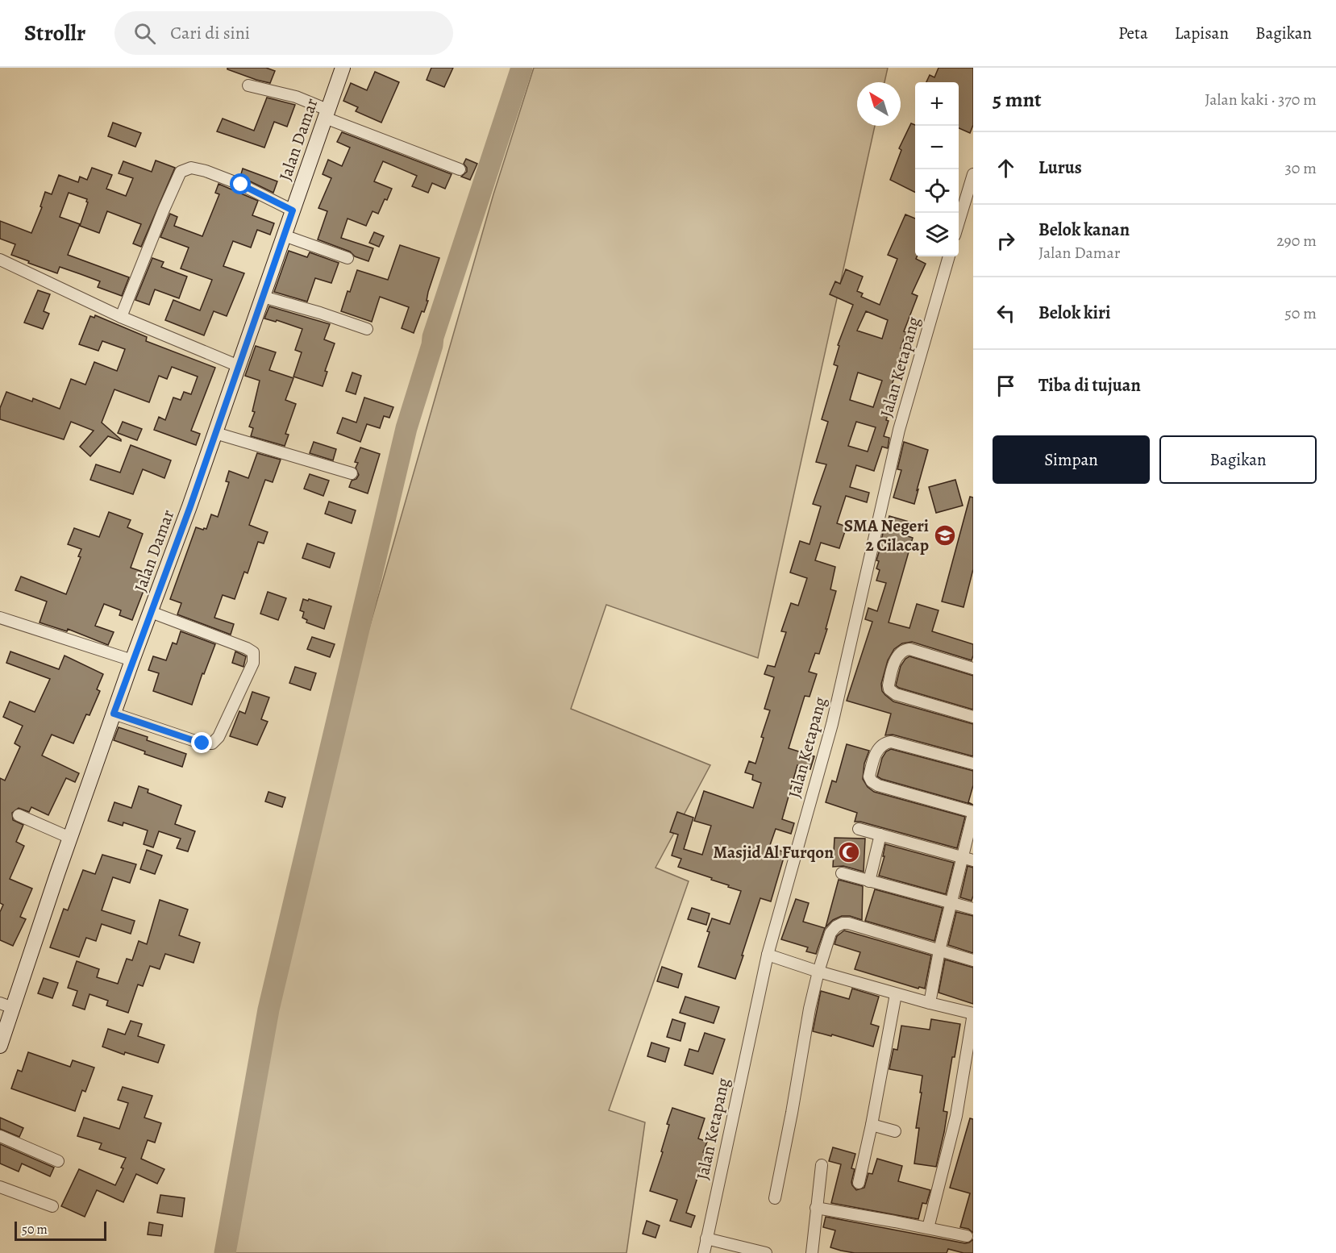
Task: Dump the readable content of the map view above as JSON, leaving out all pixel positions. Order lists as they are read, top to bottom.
{
  "streets": {
    "street": ["Jalan Damar", "Jalan Ketapang"]
  },
  "places": {
    "school or university": ["SMA Negeri 2 Cilacap"],
    "mosque": ["Masjid Al Furqon"]
  },
  "scale_bar": "50 m",
  "north": "top left",
  "page": {
    "header": "Strollr",
    "search": "Cari di sini",
    "nav": ["Peta", "Lapisan", "Bagikan"],
    "heading": ["5 mnt", "Jalan kaki · 370 m"],
    "map_buttons": ["+", "−"],
    "list": [
      ["Lurus", "30 m"],
      ["Belok kanan", "Jalan Damar", "290 m"],
      ["Belok kiri", "50 m"],
      "Tiba di tujuan"
    ],
    "buttons": ["Simpan", "Bagikan"],
    "scale": "50 m"
  }
}
